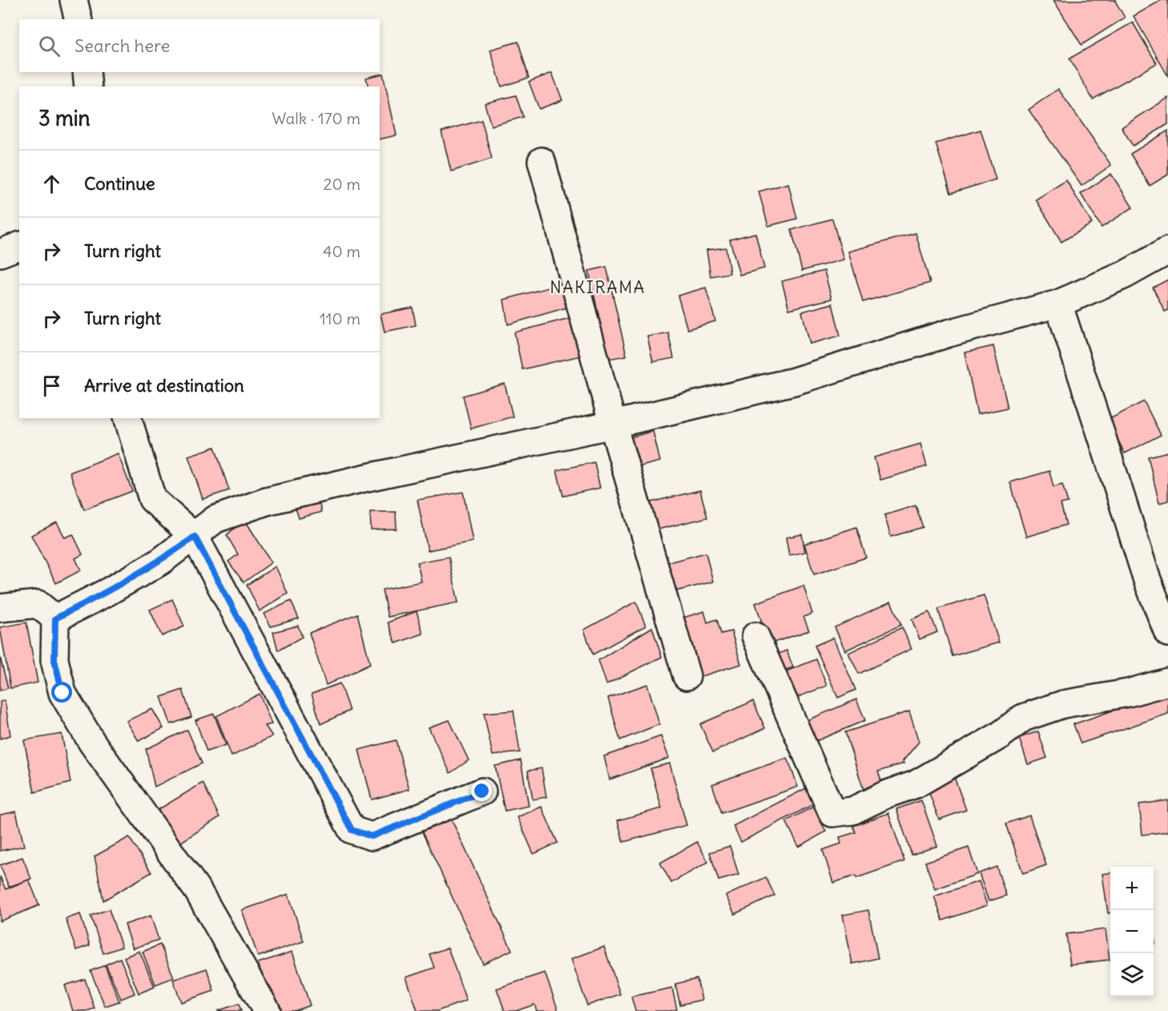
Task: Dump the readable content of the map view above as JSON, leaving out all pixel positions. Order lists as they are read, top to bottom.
{
  "districts": ["NAKIRAMA"],
  "page": {
    "search": "Search here",
    "heading": ["3 min", "Walk · 170 m"],
    "list": [
      ["Continue", "20 m"],
      ["Turn right", "40 m"],
      ["Turn right", "110 m"],
      "Arrive at destination"
    ],
    "map_buttons": ["+", "−"]
  }
}
